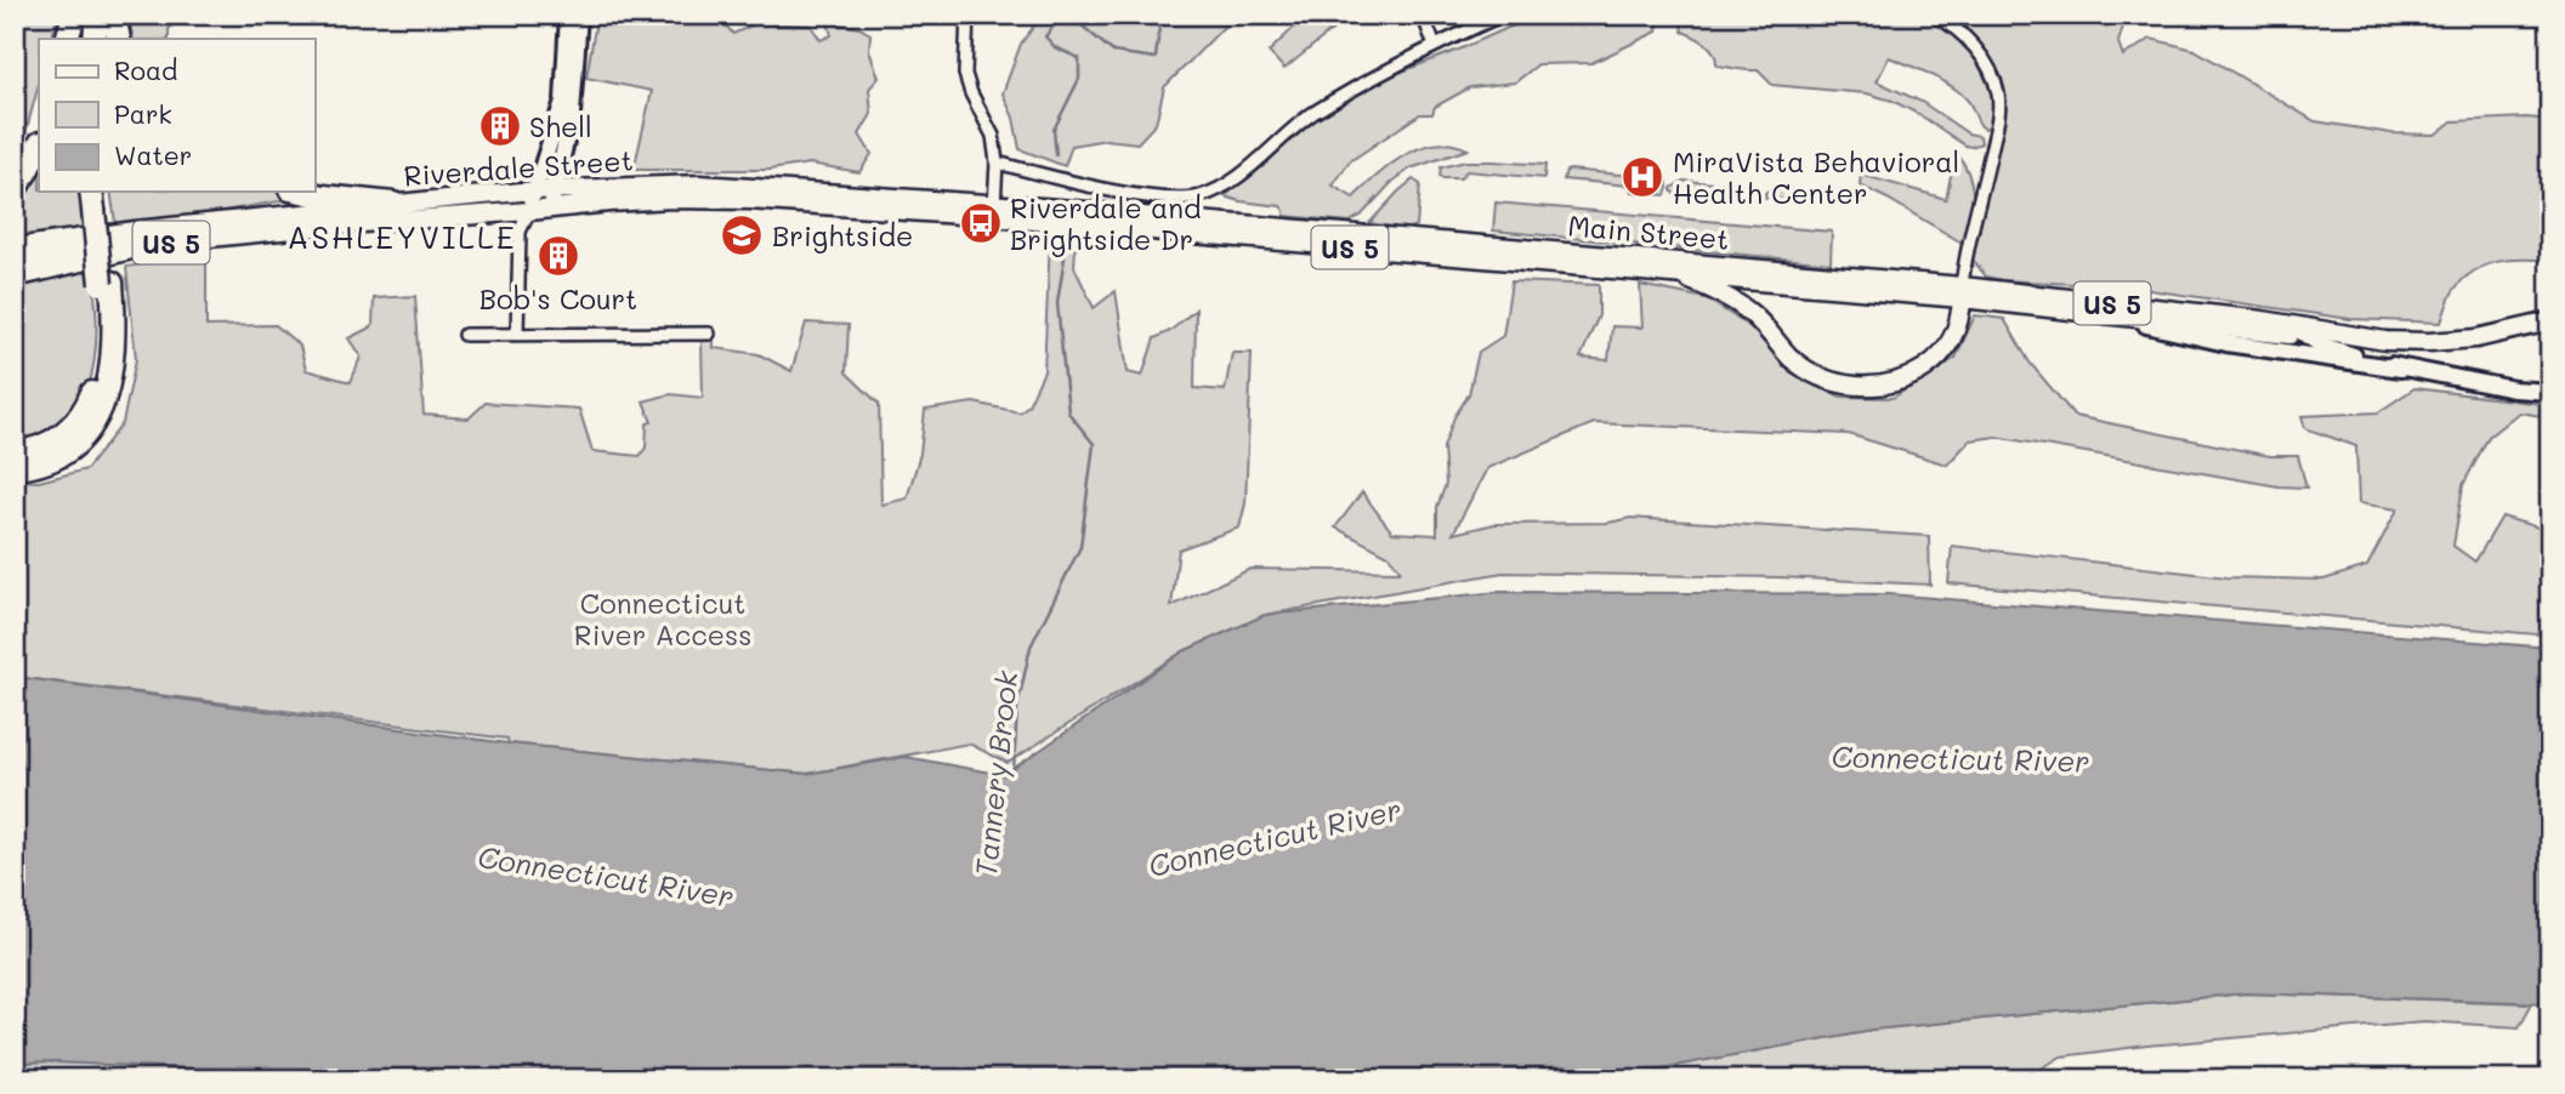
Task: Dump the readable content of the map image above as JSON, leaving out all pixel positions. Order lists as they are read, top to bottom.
{
  "streets": {
    "main road": ["Riverdale Street", "Main Street", "US 5"]
  },
  "crossings": [
    ["Riverdale Street", "Main Street"],
    ["Main Street", "US 5"]
  ],
  "districts": ["ASHLEYVILLE"],
  "water": ["Connecticut River", "Tannery Brook"],
  "parks": ["Connecticut River Access"],
  "places": {
    "building": ["Shell", "Bob's Court"],
    "hospital": ["MiraVista Behavioral Health Center"],
    "bus stop": ["Riverdale and Brightside Dr"],
    "school or university": ["Brightside"]
  },
  "legend": ["Road", "Park", "Water"]
}
